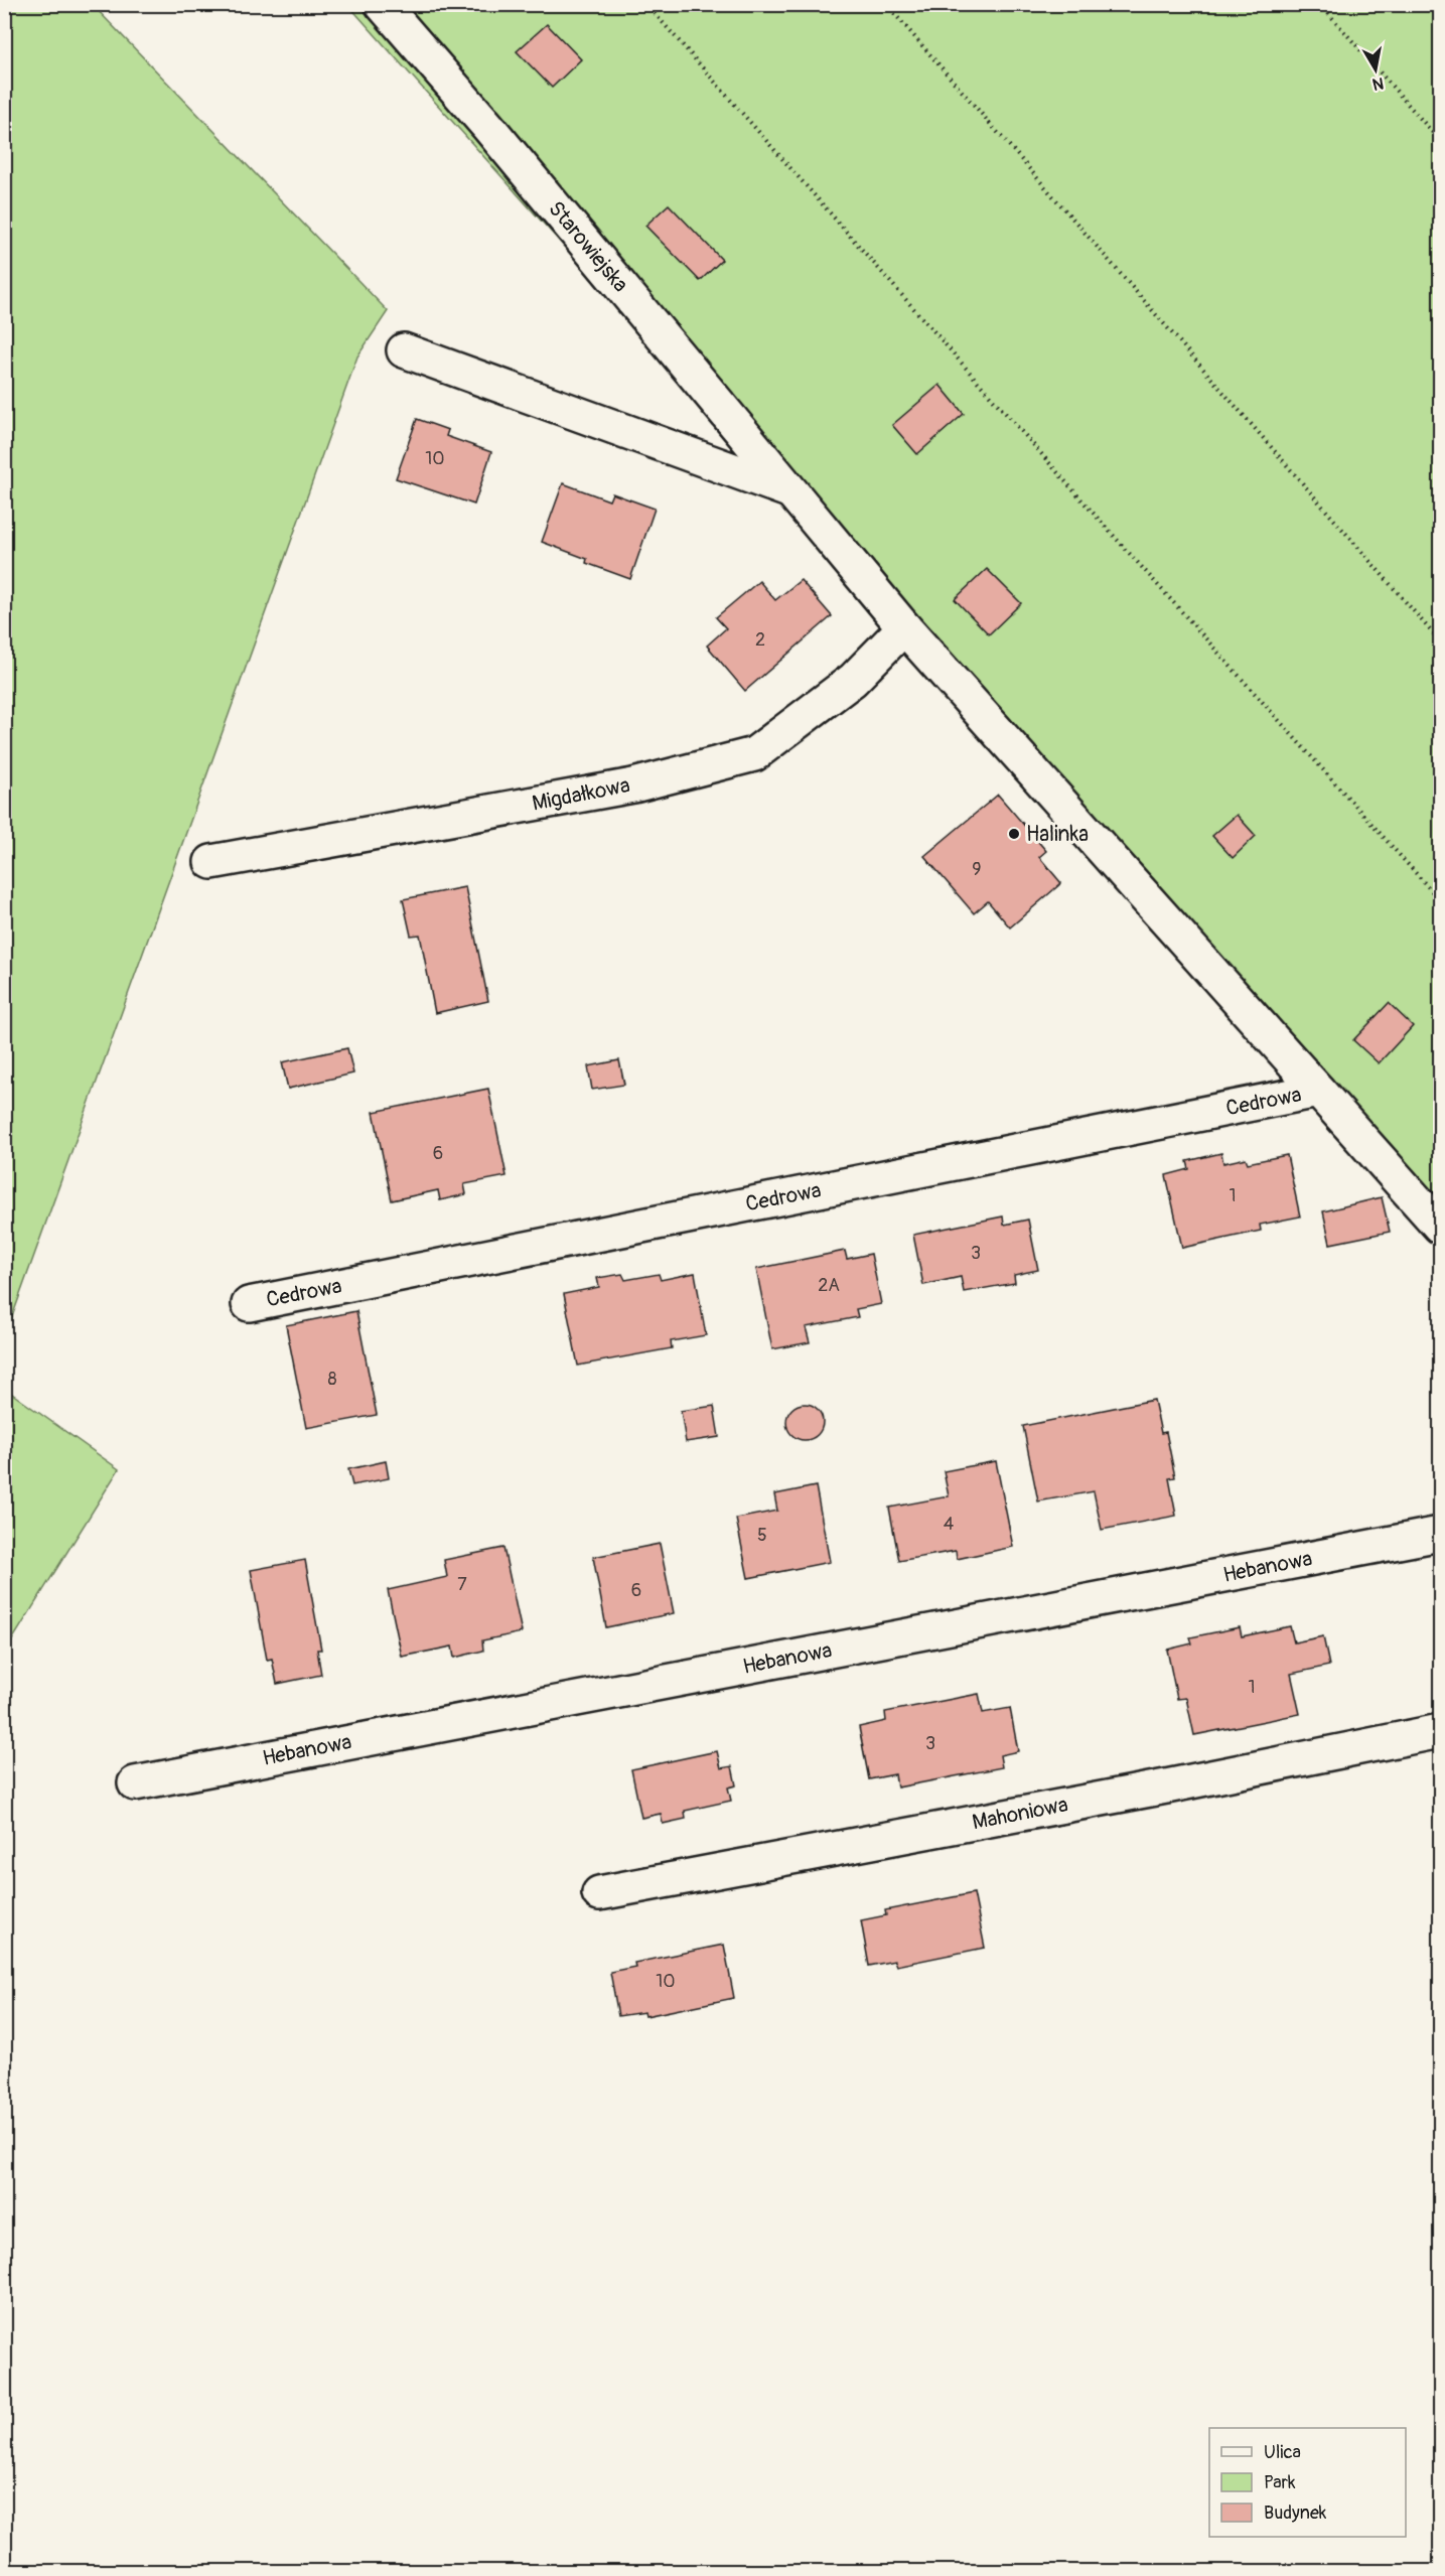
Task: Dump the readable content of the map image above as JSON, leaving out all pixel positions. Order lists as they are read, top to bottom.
{
  "streets": {
    "street": [
      "Starowiejska",
      "Migdałkowa",
      "Cedrowa",
      "Hebanowa",
      "Mahoniowa"
    ]
  },
  "crossings": [
    ["Starowiejska", "Migdałkowa"],
    ["Starowiejska", "Cedrowa"]
  ],
  "places": ["Halinka"],
  "house_numbers": [
    "10",
    "2",
    "9",
    "6",
    "1",
    "3",
    "2A",
    "8",
    "4",
    "5",
    "7",
    "6",
    "1",
    "3",
    "10"
  ],
  "legend": ["Ulica", "Park", "Budynek"],
  "north": "bottom"
}
